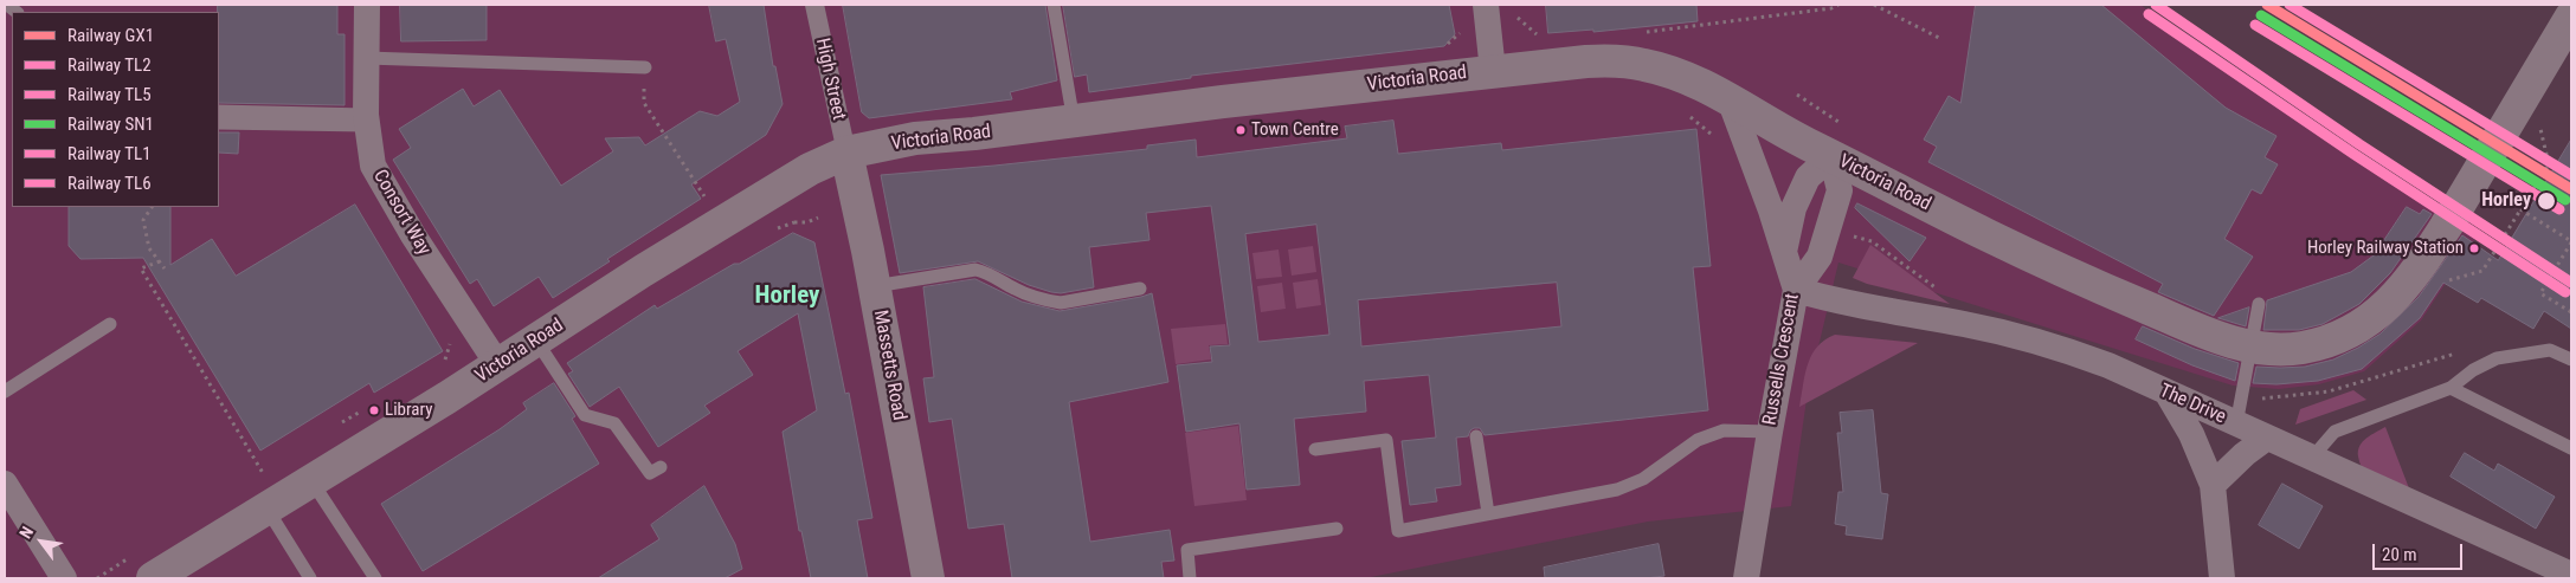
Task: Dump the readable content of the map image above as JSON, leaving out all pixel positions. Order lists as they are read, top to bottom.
{
  "streets": {
    "street": [
      "High Street",
      "Victoria Road",
      "Consort Way",
      "Russells Crescent",
      "Massetts Road",
      "The Drive"
    ]
  },
  "crossings": [
    ["High Street", "Victoria Road"],
    ["High Street", "Massetts Road"],
    ["Victoria Road", "Consort Way"],
    ["Victoria Road", "Russells Crescent"],
    ["Victoria Road", "Massetts Road"],
    ["Russells Crescent", "The Drive"]
  ],
  "districts": ["Horley"],
  "places": [
    "Town Centre",
    "Horley",
    "Horley Railway Station",
    "Library"
  ],
  "lines": [
    "rail line GX1",
    "rail line TL2",
    "rail line TL1",
    "rail line TL5",
    "rail line SN1",
    "rail line TL6"
  ],
  "legend": [
    "Railway GX1",
    "Railway TL2",
    "Railway TL5",
    "Railway SN1",
    "Railway TL1",
    "Railway TL6"
  ],
  "scale_bar": "20 m",
  "north": "top left"
}
